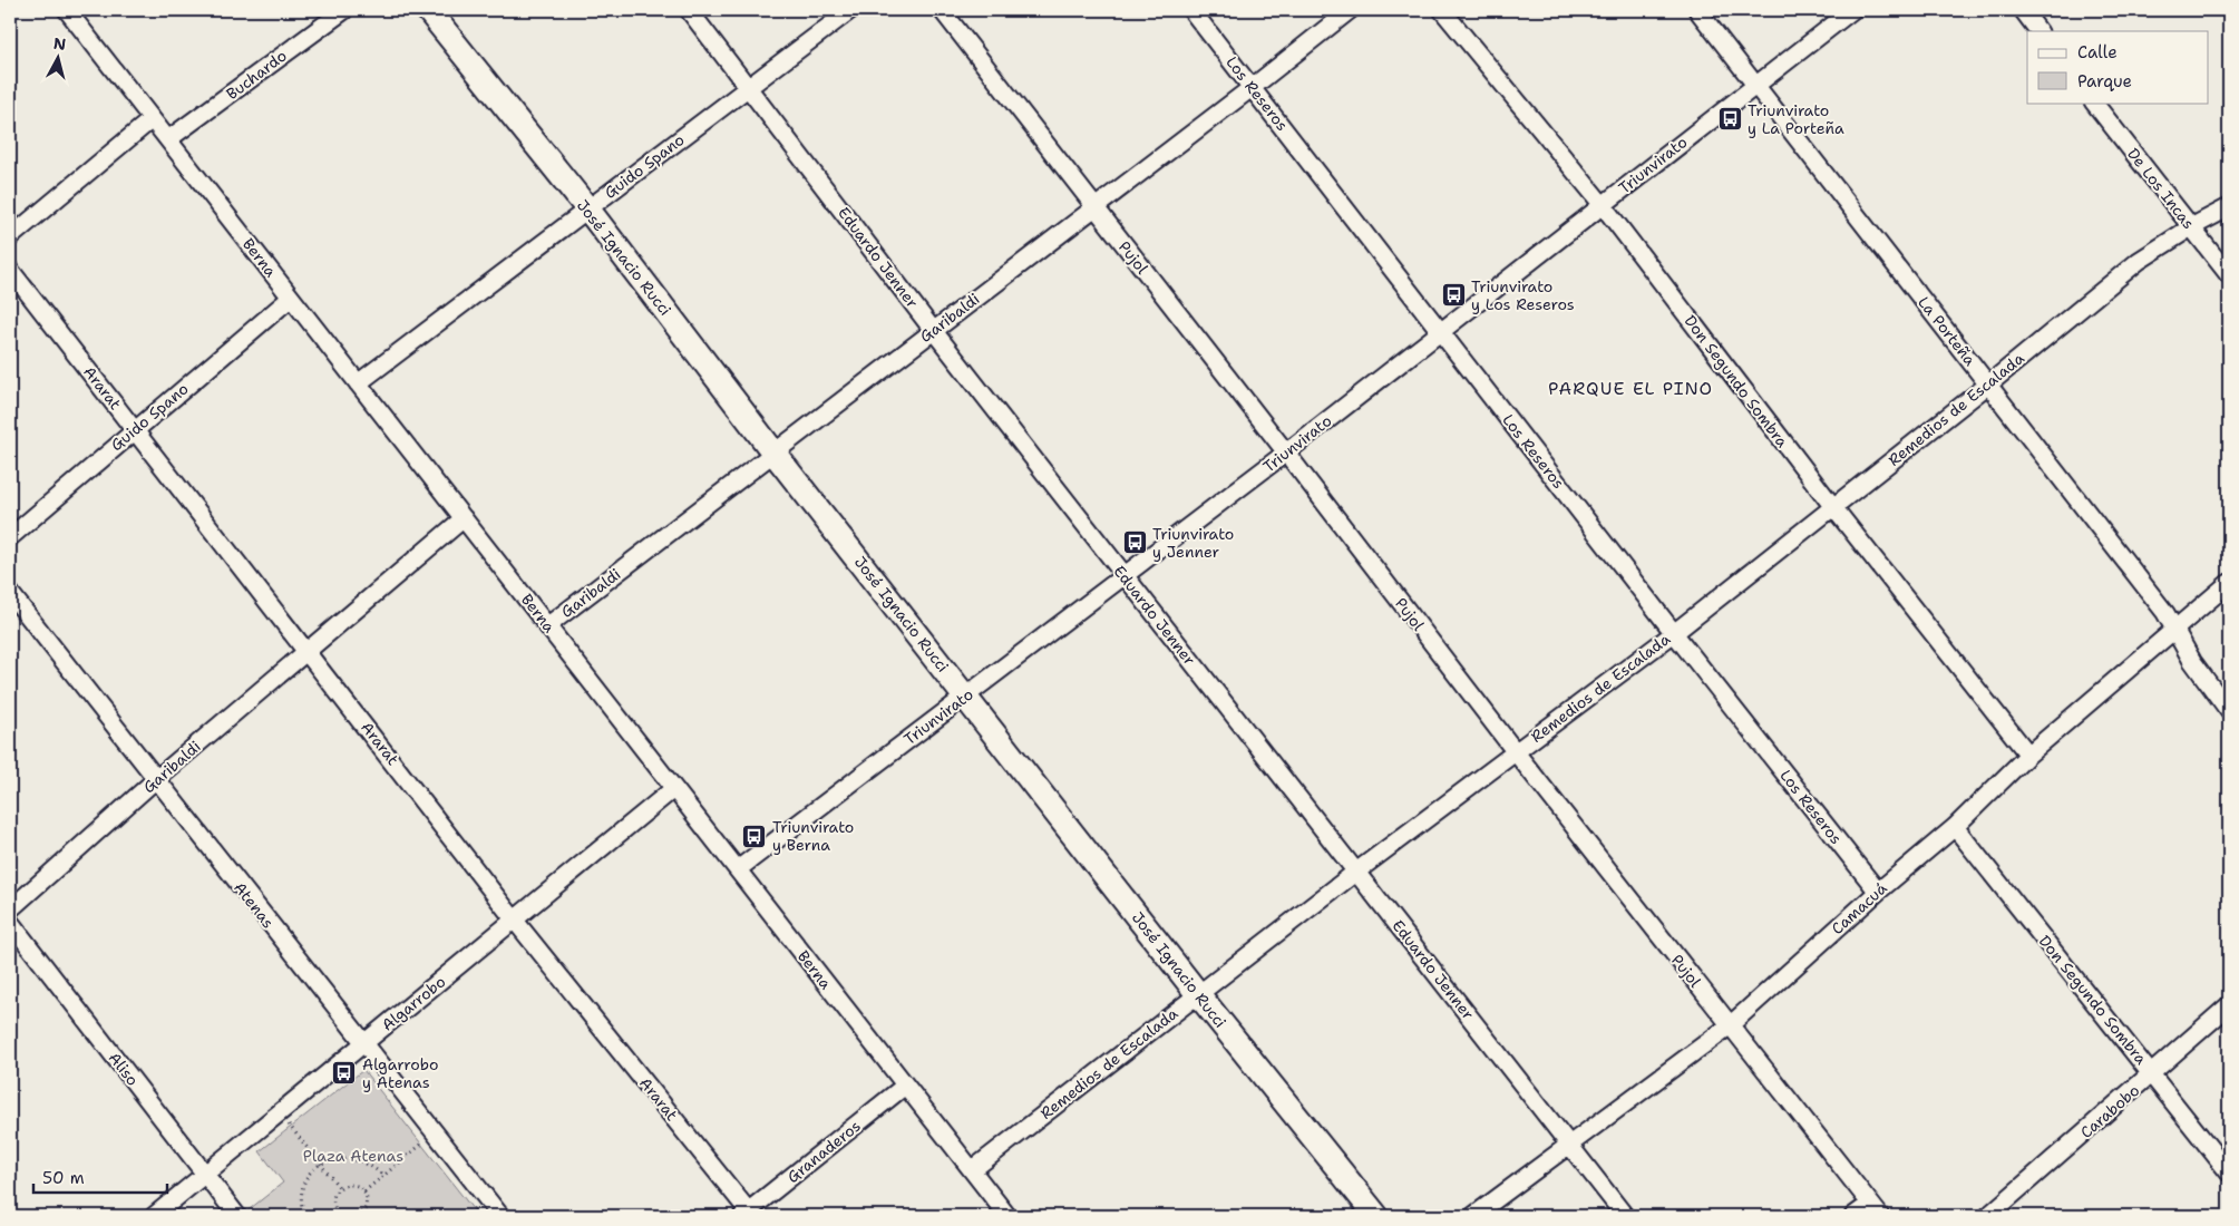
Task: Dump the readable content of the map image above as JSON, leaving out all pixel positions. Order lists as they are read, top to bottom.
{
  "streets": {
    "street": [
      "Buchardo",
      "Los Reseros",
      "Triunvirato",
      "Guido Spano",
      "De Los Incas",
      "Berna",
      "José Ignacio Rucci",
      "Eduardo Jenner",
      "Pujol",
      "Garibaldi",
      "La Porteña",
      "Don Segundo Sombra",
      "Ararat",
      "Remedios de Escalada",
      "Atenas",
      "Camacuá",
      "Algarrobo",
      "Aliso",
      "Carabobo",
      "Granaderos"
    ]
  },
  "crossings": [
    ["Buchardo", "Berna"],
    ["Los Reseros", "Triunvirato"],
    ["Los Reseros", "Garibaldi"],
    ["Los Reseros", "Remedios de Escalada"],
    ["Los Reseros", "Camacuá"],
    ["Triunvirato", "Berna"],
    ["Triunvirato", "José Ignacio Rucci"],
    ["Triunvirato", "Eduardo Jenner"],
    ["Triunvirato", "Pujol"],
    ["Triunvirato", "La Porteña"],
    ["Triunvirato", "Don Segundo Sombra"],
    ["Guido Spano", "Berna"],
    ["Guido Spano", "José Ignacio Rucci"],
    ["Guido Spano", "Eduardo Jenner"],
    ["Guido Spano", "Ararat"],
    ["De Los Incas", "Remedios de Escalada"],
    ["Berna", "Garibaldi"],
    ["Berna", "Remedios de Escalada"],
    ["Berna", "Algarrobo"],
    ["Berna", "Granaderos"],
    ["José Ignacio Rucci", "Garibaldi"],
    ["José Ignacio Rucci", "Remedios de Escalada"],
    ["Eduardo Jenner", "Garibaldi"],
    ["Eduardo Jenner", "Remedios de Escalada"],
    ["Eduardo Jenner", "Camacuá"],
    ["Pujol", "Garibaldi"],
    ["Pujol", "Remedios de Escalada"],
    ["Pujol", "Camacuá"],
    ["Garibaldi", "Ararat"],
    ["Garibaldi", "Atenas"],
    ["La Porteña", "Remedios de Escalada"],
    ["La Porteña", "Camacuá"],
    ["Don Segundo Sombra", "Remedios de Escalada"],
    ["Don Segundo Sombra", "Camacuá"],
    ["Don Segundo Sombra", "Carabobo"],
    ["Ararat", "Algarrobo"],
    ["Ararat", "Granaderos"],
    ["Atenas", "Algarrobo"],
    ["Algarrobo", "Aliso"]
  ],
  "districts": ["PARQUE EL PINO"],
  "parks": ["Plaza Atenas"],
  "places": {
    "bus stop": [
      "Triunvirato y La Porteña",
      "Triunvirato y Los Reseros",
      "Triunvirato y Jenner",
      "Triunvirato y Berna",
      "Algarrobo y Atenas"
    ]
  },
  "legend": ["Calle", "Parque"],
  "scale_bar": "50 m",
  "north": "top"
}
